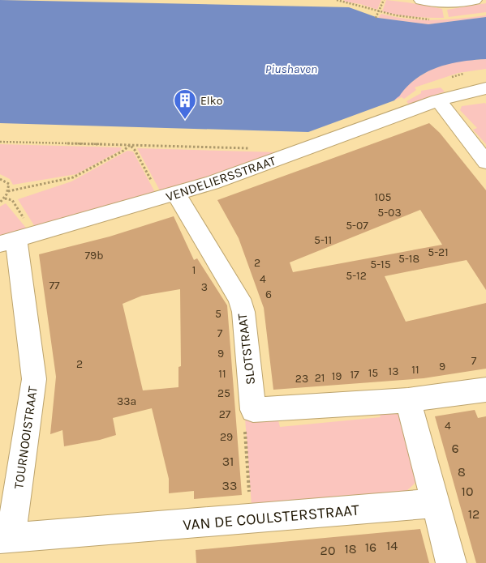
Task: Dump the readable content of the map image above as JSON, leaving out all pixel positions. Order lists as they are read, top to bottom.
{
  "streets": {
    "street": [
      "VENDELIERSSTRAAT",
      "SLOTSTRAAT",
      "TOURNOOISTRAAT",
      "VAN DE COULSTERSTRAAT"
    ]
  },
  "crossings": [
    ["VENDELIERSSTRAAT", "SLOTSTRAAT"],
    ["VENDELIERSSTRAAT", "TOURNOOISTRAAT"],
    ["TOURNOOISTRAAT", "VAN DE COULSTERSTRAAT"]
  ],
  "water": ["Piushaven"],
  "places": {
    "building": ["Elko"]
  },
  "house_numbers": [
    "105",
    "5-03",
    "5-07",
    "5-11",
    "5-21",
    "79b",
    "5-18",
    "2",
    "5-15",
    "1",
    "5-12",
    "4",
    "77",
    "3",
    "6",
    "5",
    "7",
    "9",
    "7",
    "2",
    "9",
    "11",
    "13",
    "15",
    "11",
    "17",
    "19",
    "21",
    "23",
    "25",
    "33a",
    "27",
    "4",
    "29",
    "6",
    "31",
    "8",
    "33",
    "10",
    "12",
    "14",
    "16",
    "18",
    "20"
  ]
}
